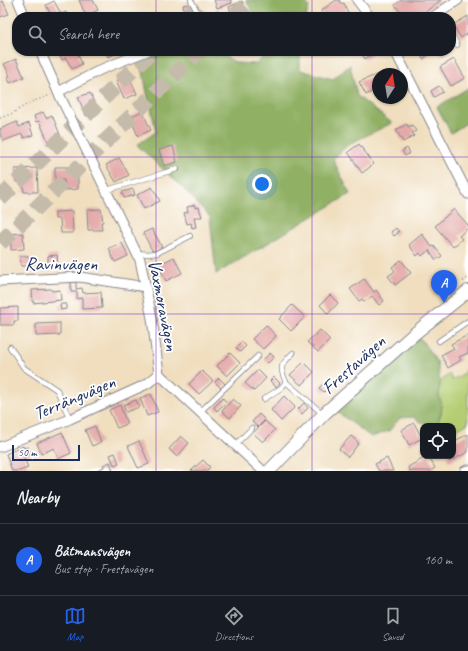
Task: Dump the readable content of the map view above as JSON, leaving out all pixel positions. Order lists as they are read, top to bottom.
{
  "streets": {
    "street": [
      "Ravinvägen",
      "Vaxmoravägen",
      "Frestavägen",
      "Terrängvägen"
    ]
  },
  "crossings": [
    ["Ravinvägen", "Vaxmoravägen"],
    ["Vaxmoravägen", "Terrängvägen"]
  ],
  "scale_bar": "50 m",
  "north": "top",
  "page": {
    "search": "Search here",
    "pins": "A",
    "scale": "50 m",
    "heading": "Nearby",
    "list": [
      {
        "mark": "A",
        "name": "Båtmansvägen",
        "note": "Bus stop · Frestavägen",
        "value": "160 m"
      }
    ],
    "nav": ["Map", "Directions", "Saved"]
  }
}
